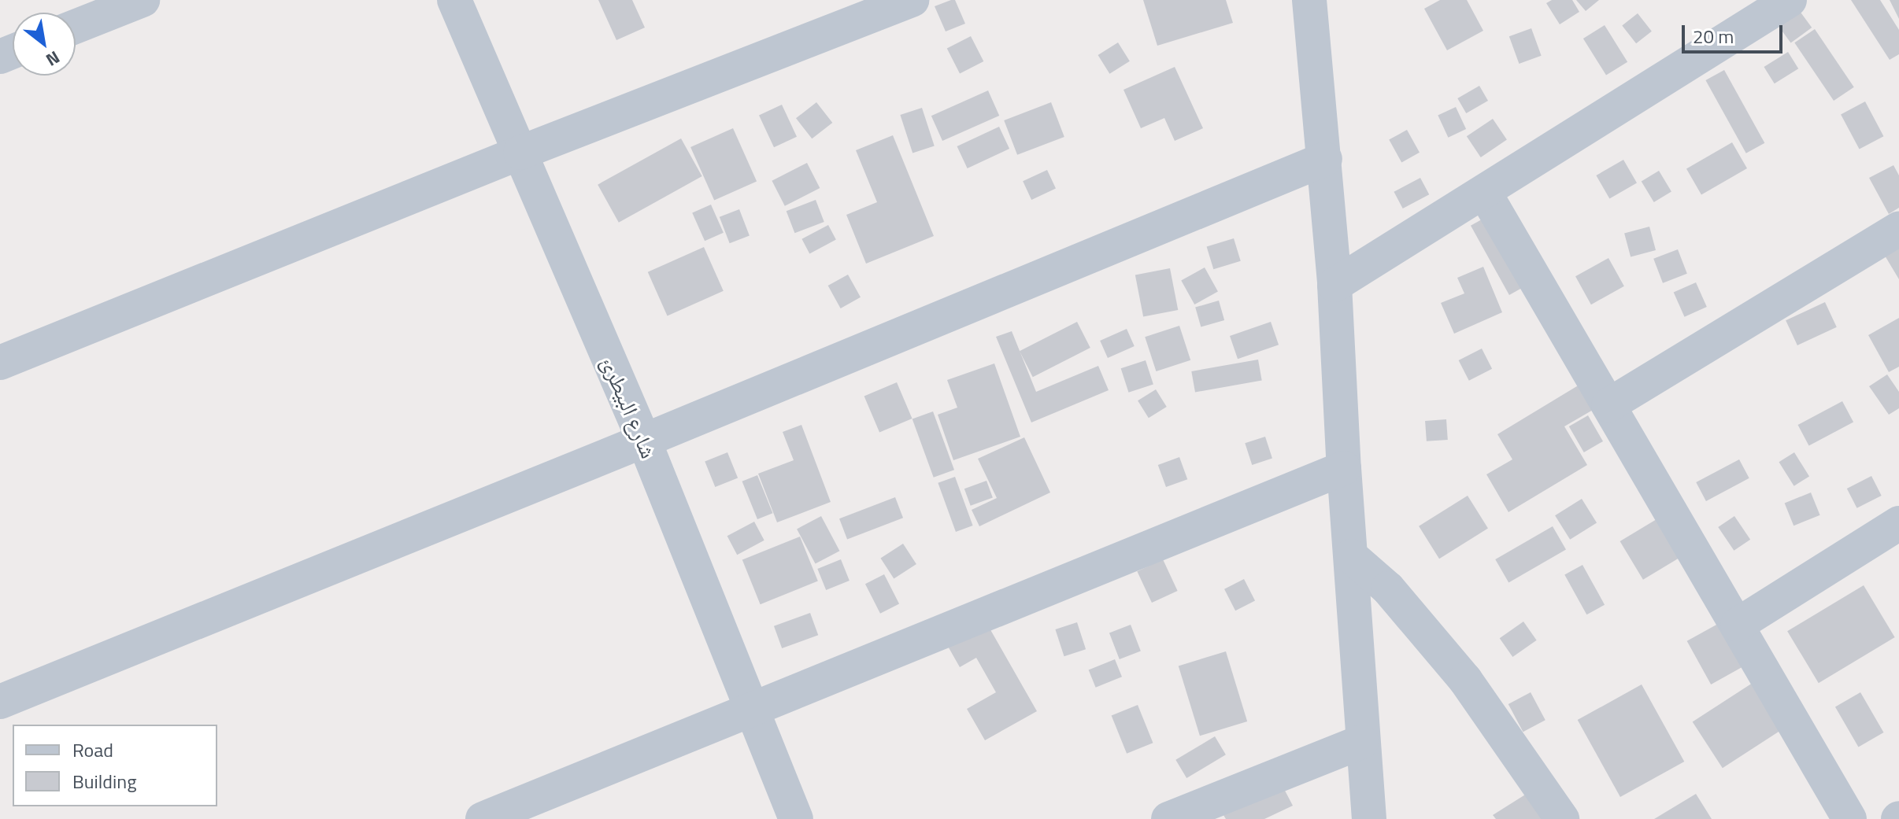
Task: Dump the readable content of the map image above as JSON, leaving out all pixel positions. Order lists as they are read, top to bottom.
{
  "streets": {
    "street": ["شارع البيطرئ"]
  },
  "legend": ["Road", "Building"],
  "scale_bar": "20 m",
  "north": "bottom right"
}
